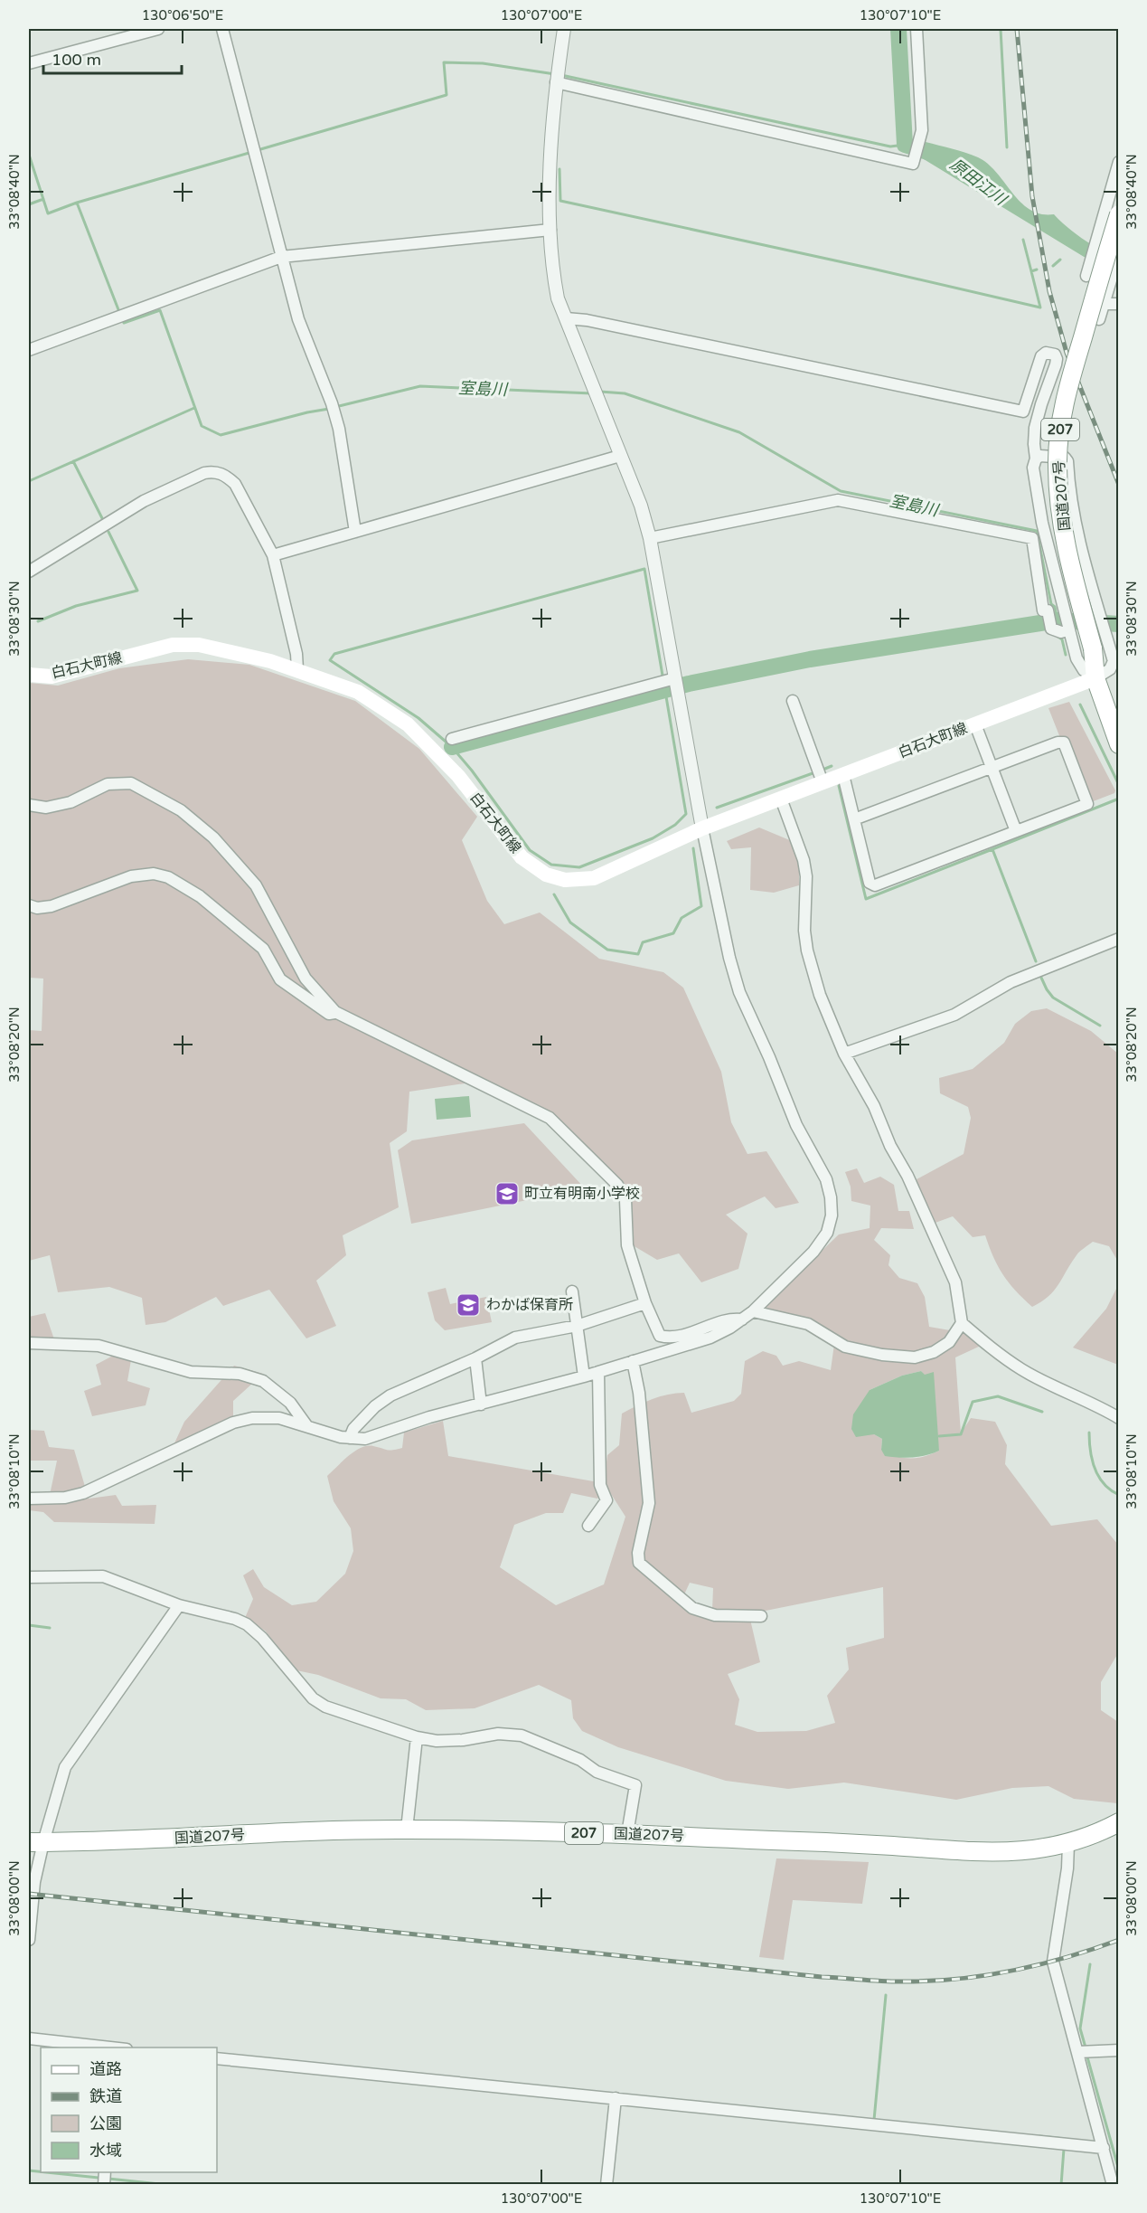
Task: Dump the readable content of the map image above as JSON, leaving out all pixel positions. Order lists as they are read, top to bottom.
{
  "streets": {
    "highway": ["207", "国道207号"],
    "main road": ["白石大町線"]
  },
  "crossings": [
    ["国道207号", "白石大町線"]
  ],
  "water": ["原田江川", "室島川"],
  "places": {
    "school or university": ["町立有明南小学校", "わかば保育所"]
  },
  "legend": [
    "道路",
    "鉄道",
    "公園",
    "水域"
  ],
  "scale_bar": "100 m",
  "coordinates": [
    "130°06'50\"E",
    "130°07'00\"E",
    "130°07'10\"E",
    "33°08'40\"N",
    "33°08'30\"N",
    "33°08'20\"N",
    "33°08'10\"N",
    "33°08'00\"N"
  ]
}
